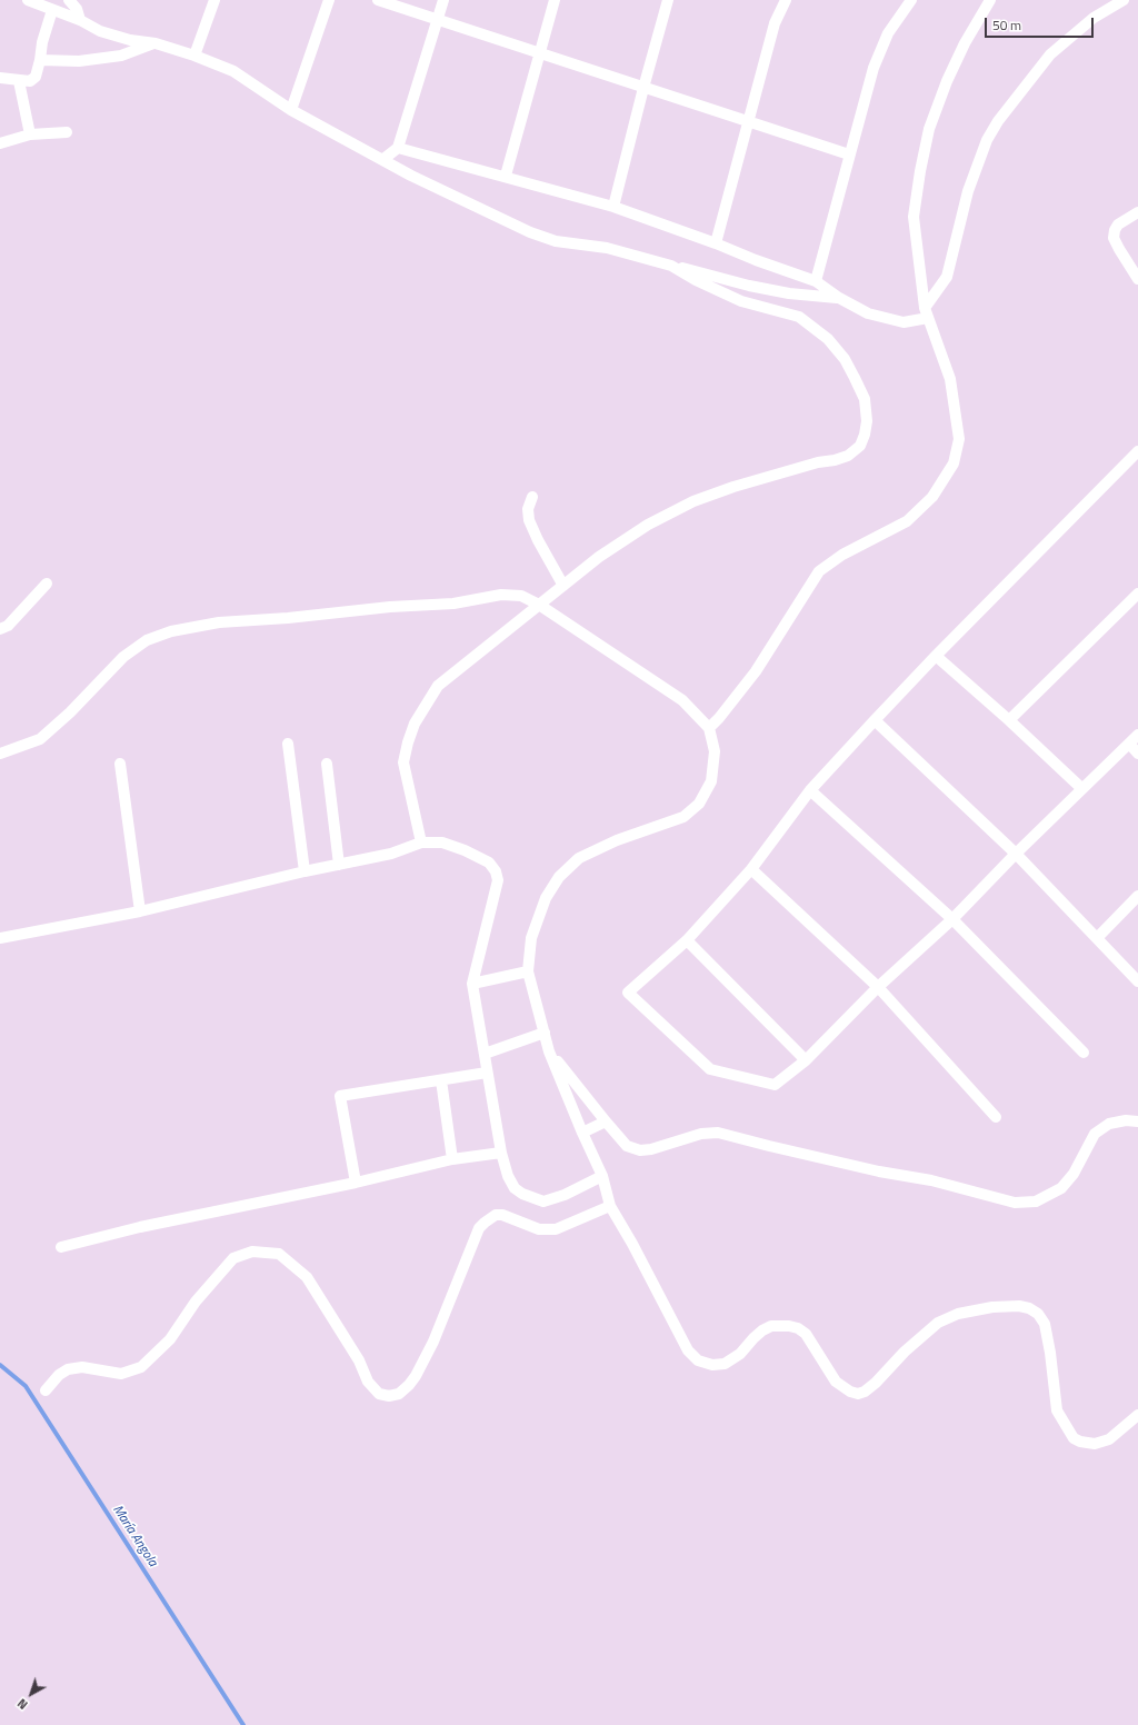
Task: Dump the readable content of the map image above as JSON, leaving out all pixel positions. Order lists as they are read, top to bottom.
{
  "water": ["María Angola"],
  "scale_bar": "50 m",
  "north": "bottom left"
}
